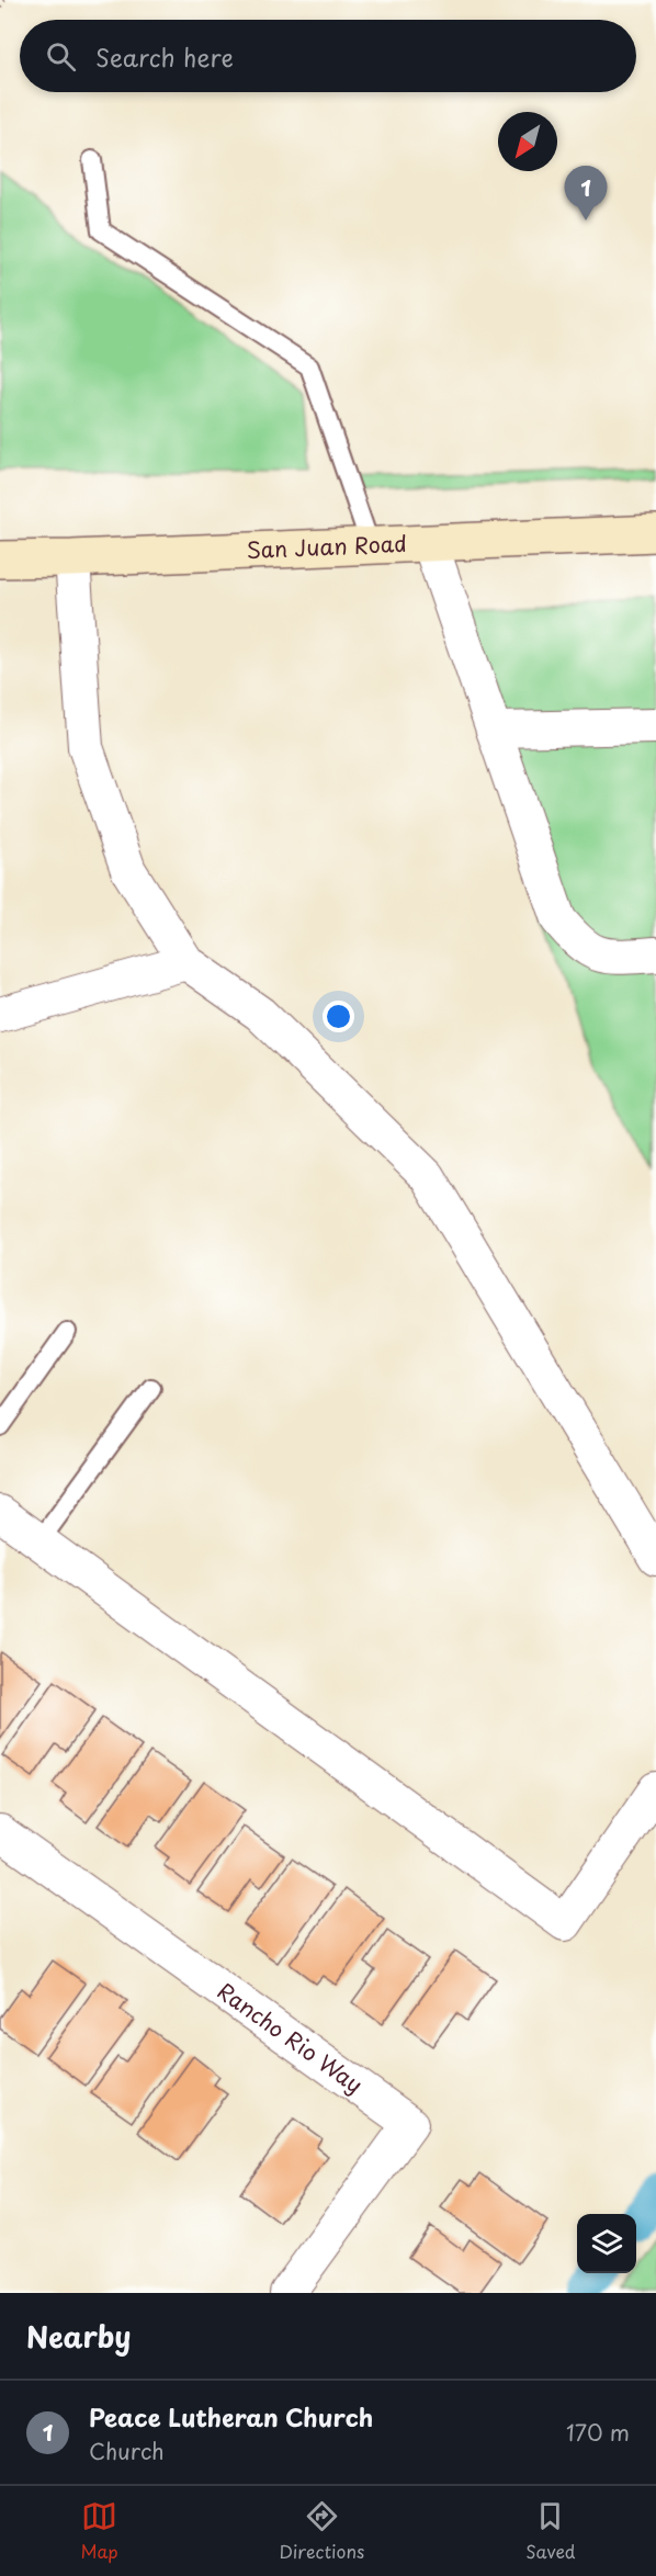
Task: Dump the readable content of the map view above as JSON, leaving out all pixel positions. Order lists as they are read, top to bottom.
{
  "streets": {
    "main road": ["San Juan Road"],
    "street": ["Rancho Rio Way"]
  },
  "north": "bottom left",
  "page": {
    "search": "Search here",
    "pins": "1",
    "heading": "Nearby",
    "list": [
      {
        "mark": "1",
        "name": "Peace Lutheran Church",
        "note": "Church",
        "value": "170 m"
      }
    ],
    "nav": ["Map", "Directions", "Saved"]
  }
}
